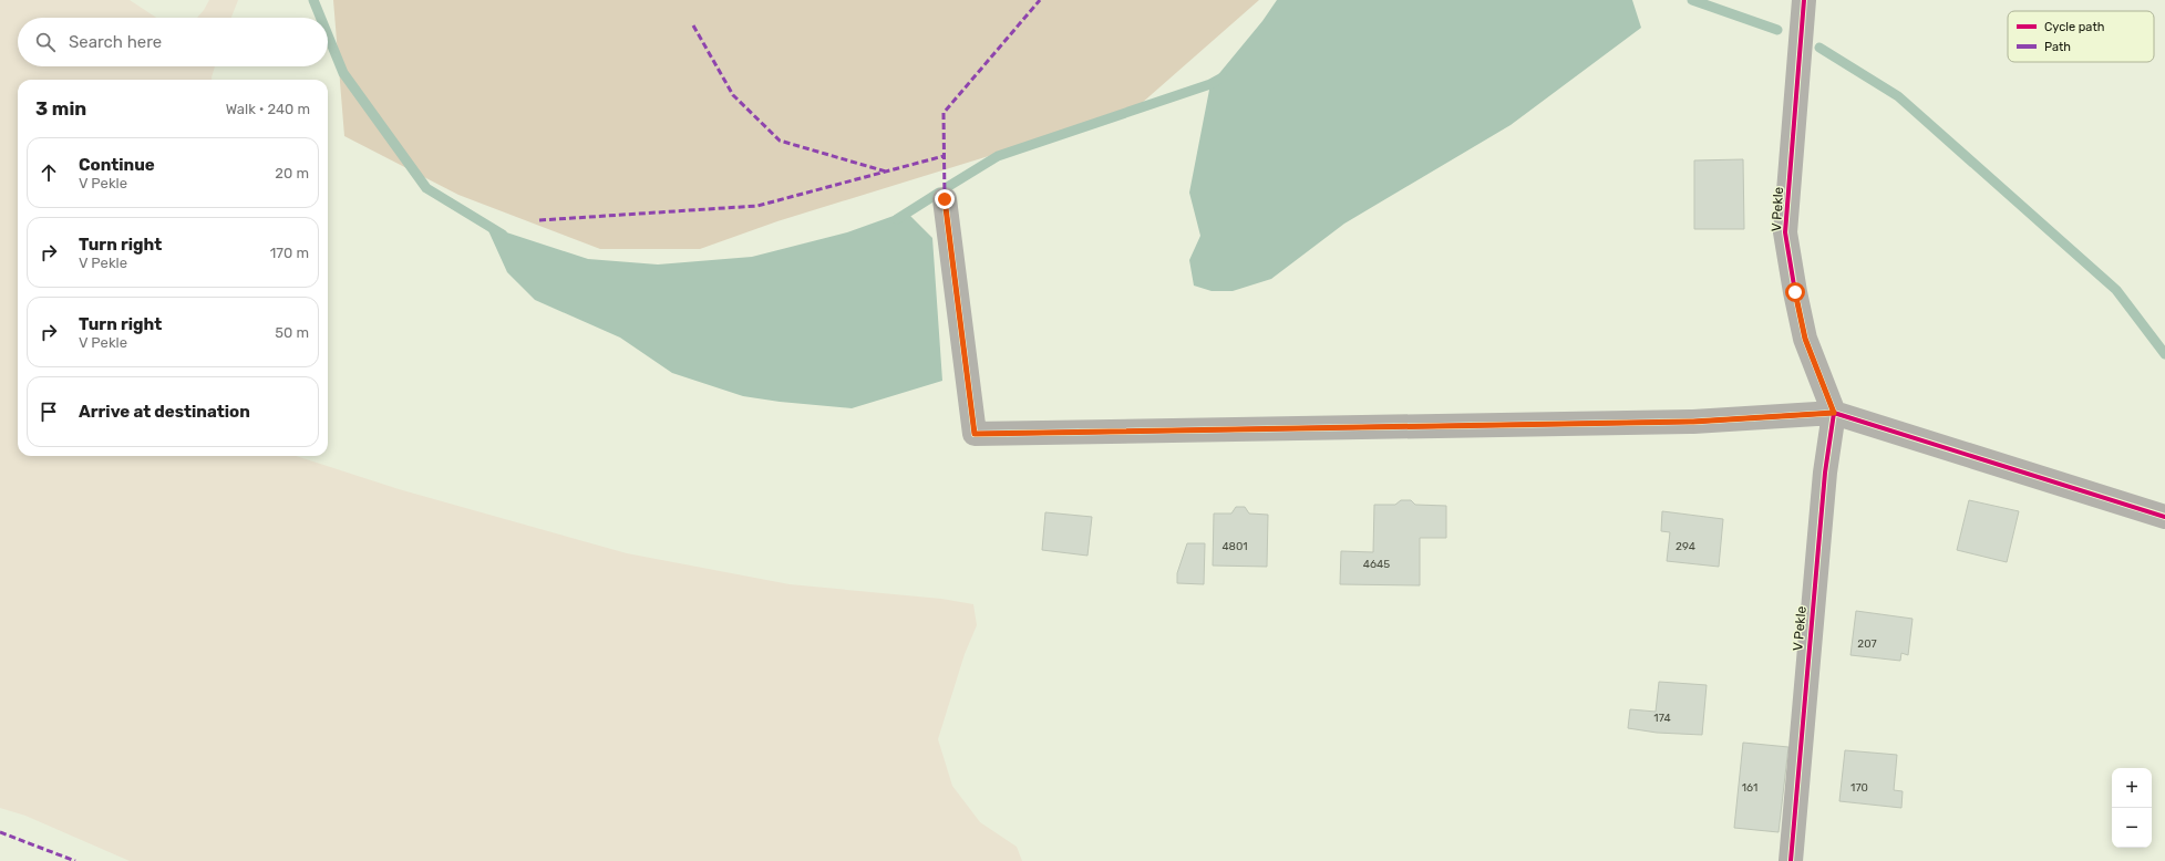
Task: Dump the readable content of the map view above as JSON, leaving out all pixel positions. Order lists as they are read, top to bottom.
{
  "streets": {
    "street": ["V Pekle"]
  },
  "house_numbers": [
    "4801",
    "294",
    "4645",
    "207",
    "174",
    "161",
    "170"
  ],
  "legend": ["Cycle path", "Path"],
  "page": {
    "search": "Search here",
    "heading": ["3 min", "Walk · 240 m"],
    "list": [
      ["Continue", "V Pekle", "20 m"],
      ["Turn right", "V Pekle", "170 m"],
      ["Turn right", "V Pekle", "50 m"],
      "Arrive at destination"
    ],
    "map_buttons": ["+", "−"]
  }
}
